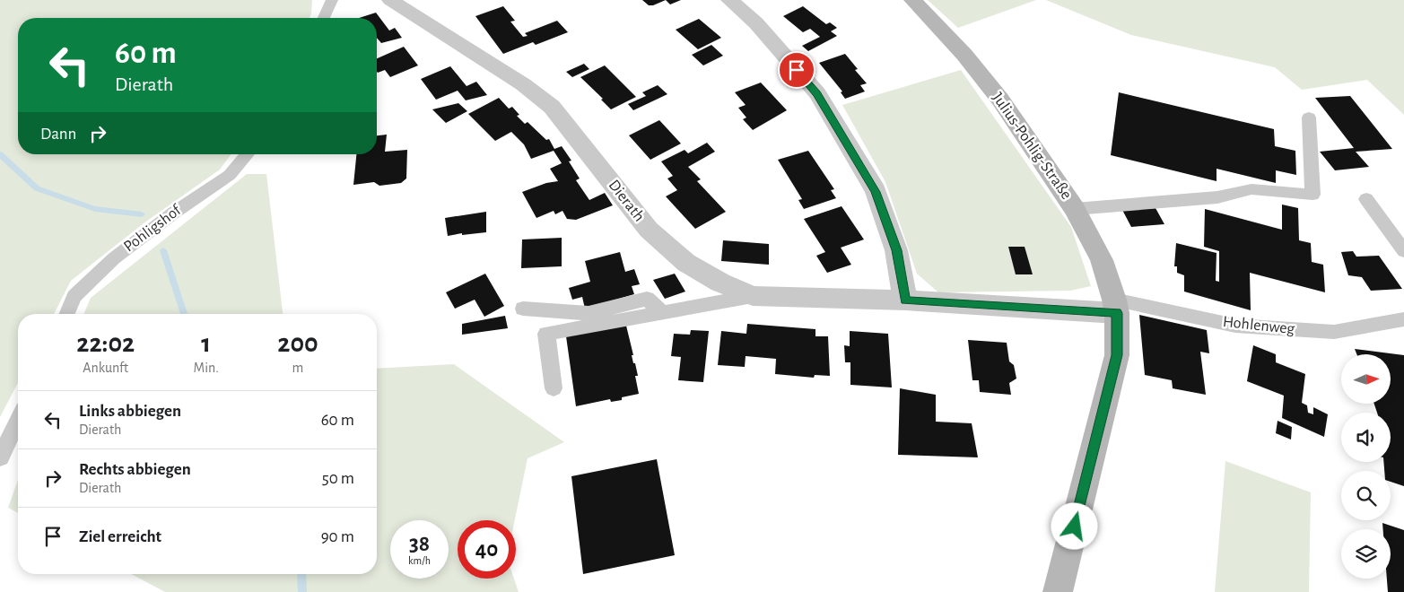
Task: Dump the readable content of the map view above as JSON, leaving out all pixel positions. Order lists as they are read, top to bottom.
{
  "streets": {
    "street": ["Julius-Pohlig-Straße", "Dierath"],
    "lane": ["Pohligshof", "Hohlenweg"]
  },
  "crossings": [
    ["Julius-Pohlig-Straße", "Dierath"],
    ["Julius-Pohlig-Straße", "Hohlenweg"],
    ["Dierath", "Hohlenweg"]
  ],
  "north": "right",
  "page": {
    "turn": ["60 m", "Dierath"],
    "then": "Dann",
    "eta": [
      "22:02",
      "Ankunft",
      "1",
      "Min.",
      "200",
      "m"
    ],
    "list": [
      {
        "name": "Links abbiegen",
        "note": "Dierath",
        "value": "60 m"
      },
      {
        "name": "Rechts abbiegen",
        "note": "Dierath",
        "value": "50 m"
      },
      {
        "name": "Ziel erreicht",
        "value": "90 m"
      }
    ],
    "speed": "38 km/h",
    "limit": "40"
  }
}
